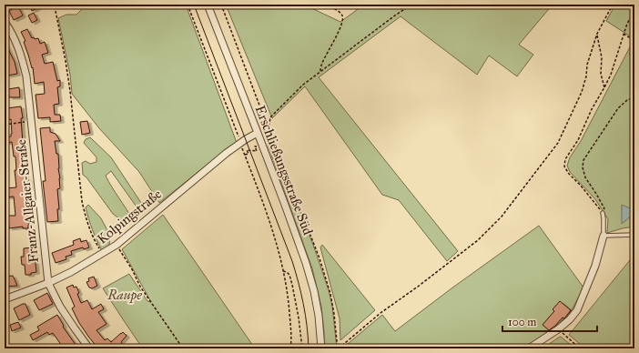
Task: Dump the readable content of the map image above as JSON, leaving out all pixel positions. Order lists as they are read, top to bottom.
{
  "streets": {
    "street": ["Erschließungsstraße Süd", "Franz-Allgaier-Straße", "Kolpingstraße"]
  },
  "crossings": [
    ["Erschließungsstraße Süd", "Kolpingstraße"],
    ["Franz-Allgaier-Straße", "Kolpingstraße"]
  ],
  "parks": ["Raupe"],
  "scale_bar": "100 m"
}
